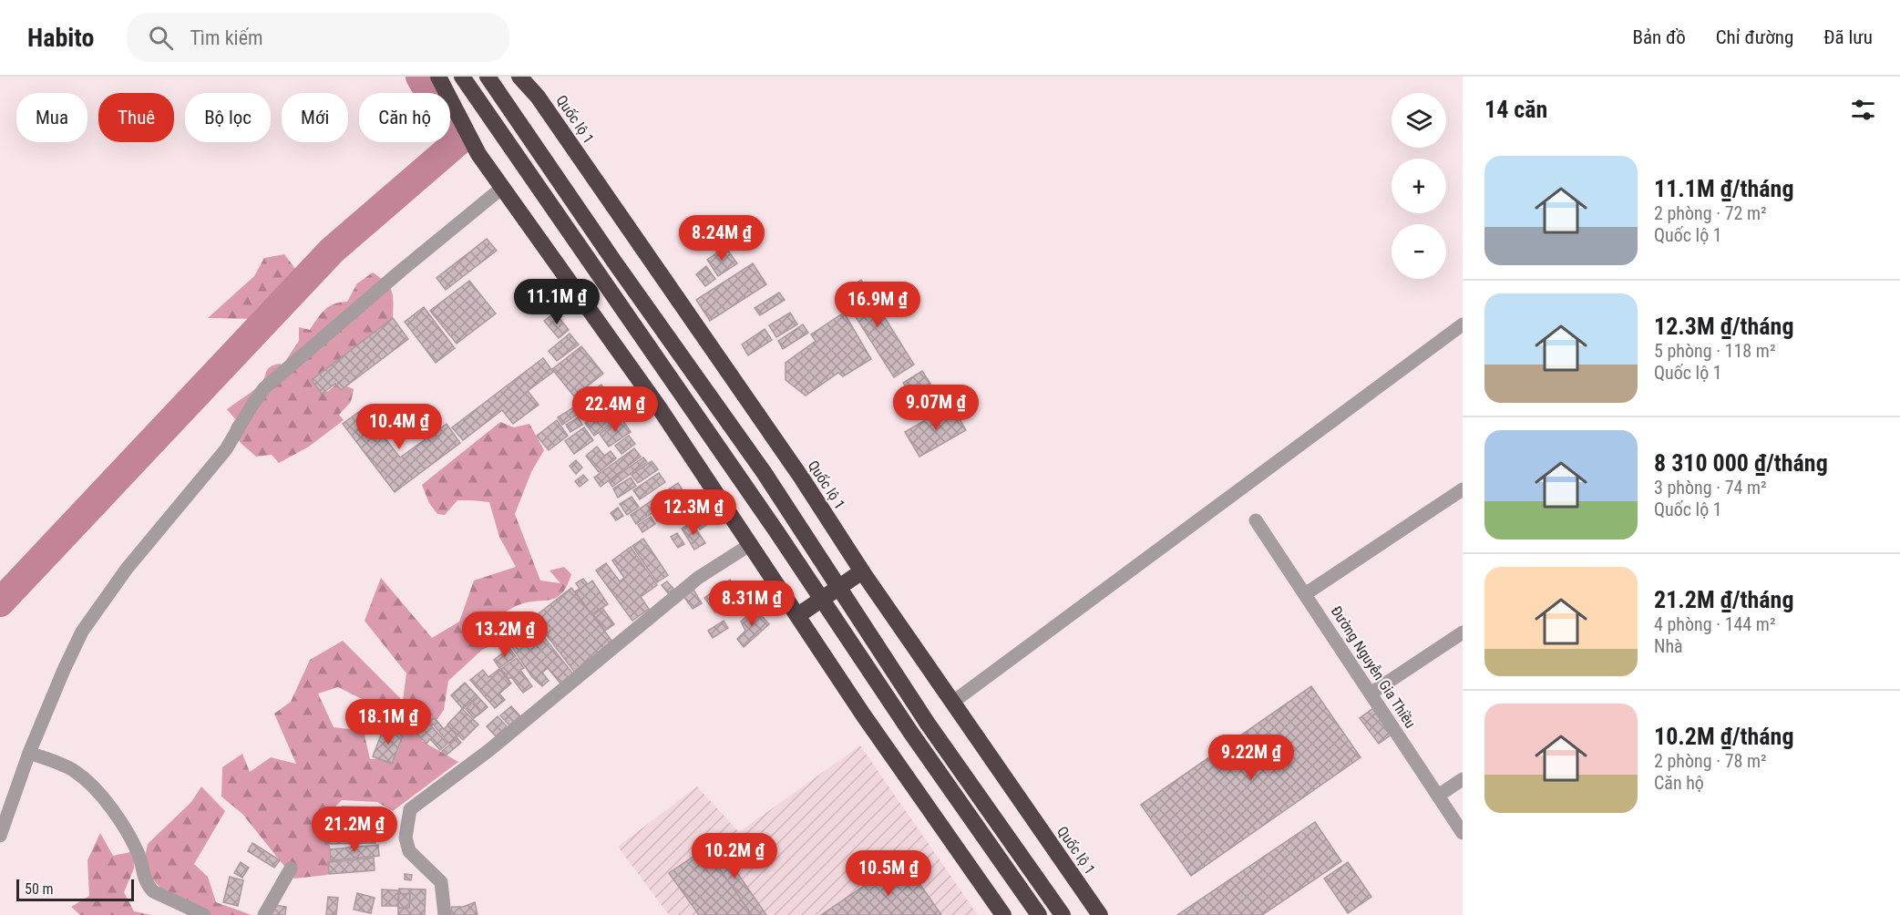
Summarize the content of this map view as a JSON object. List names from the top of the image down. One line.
{"streets":{"highway":["Quốc lộ 1"],"street":["Đường Nguyễn Gia Thiều"]},"scale_bar":"50 m","page":{"header":"Habito","search":"Tìm kiếm","nav":["Bản đồ","Chỉ đường","Đã lưu"],"heading":"14 căn","map_buttons":["+","−"],"chip":["Mua","Thuê","Bộ lọc","Mới","Căn hộ"],"list":[{"name":"11.1M ₫/tháng","note":"2 phòng · 72 m² · Quốc lộ 1"},{"name":"12.3M ₫/tháng","note":"5 phòng · 118 m² · Quốc lộ 1"},{"name":"8 310 000 ₫/tháng","note":"3 phòng · 74 m² · Quốc lộ 1"},{"name":"21.2M ₫/tháng","note":"4 phòng · 144 m² · Nhà"},{"name":"10.2M ₫/tháng","note":"2 phòng · 78 m² · Căn hộ"}],"price":["8.24M ₫","11.1M ₫","16.9M ₫","9.07M ₫","22.4M ₫","10.4M ₫","12.3M ₫","8.31M ₫","13.2M ₫","18.1M ₫","9.22M ₫","21.2M ₫","10.2M ₫","10.5M ₫"],"scale":"50 m"}}
